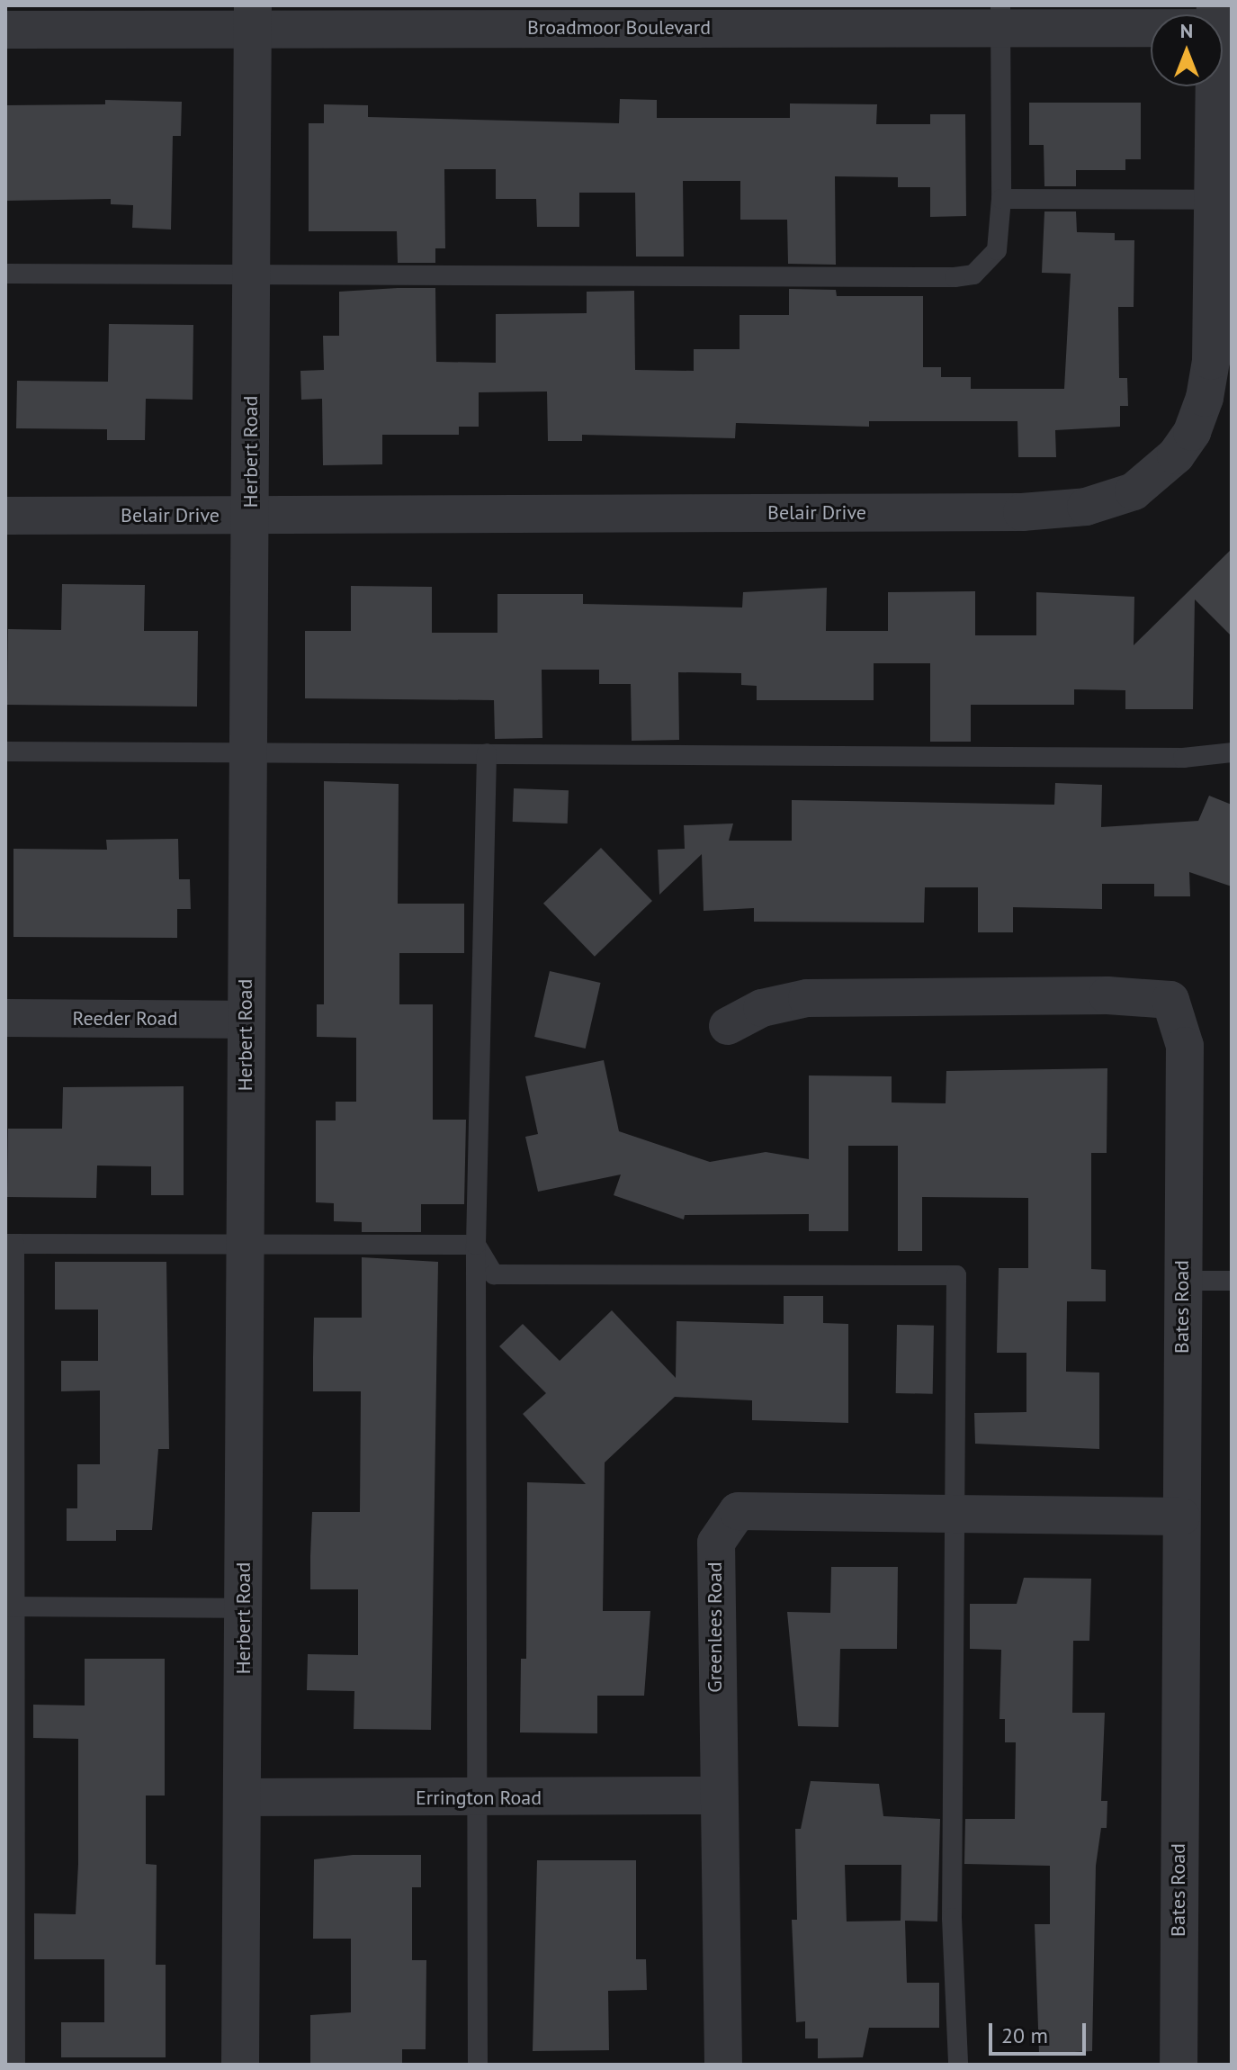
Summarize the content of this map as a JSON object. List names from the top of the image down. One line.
{"streets":{"street":["Broadmoor Boulevard","Herbert Road","Belair Drive","Reeder Road","Bates Road","Greenlees Road","Errington Road"]},"crossings":[["Broadmoor Boulevard","Herbert Road"],["Herbert Road","Belair Drive"],["Herbert Road","Reeder Road"],["Herbert Road","Errington Road"],["Bates Road","Greenlees Road"],["Greenlees Road","Errington Road"]],"scale_bar":"20 m","north":"top"}
